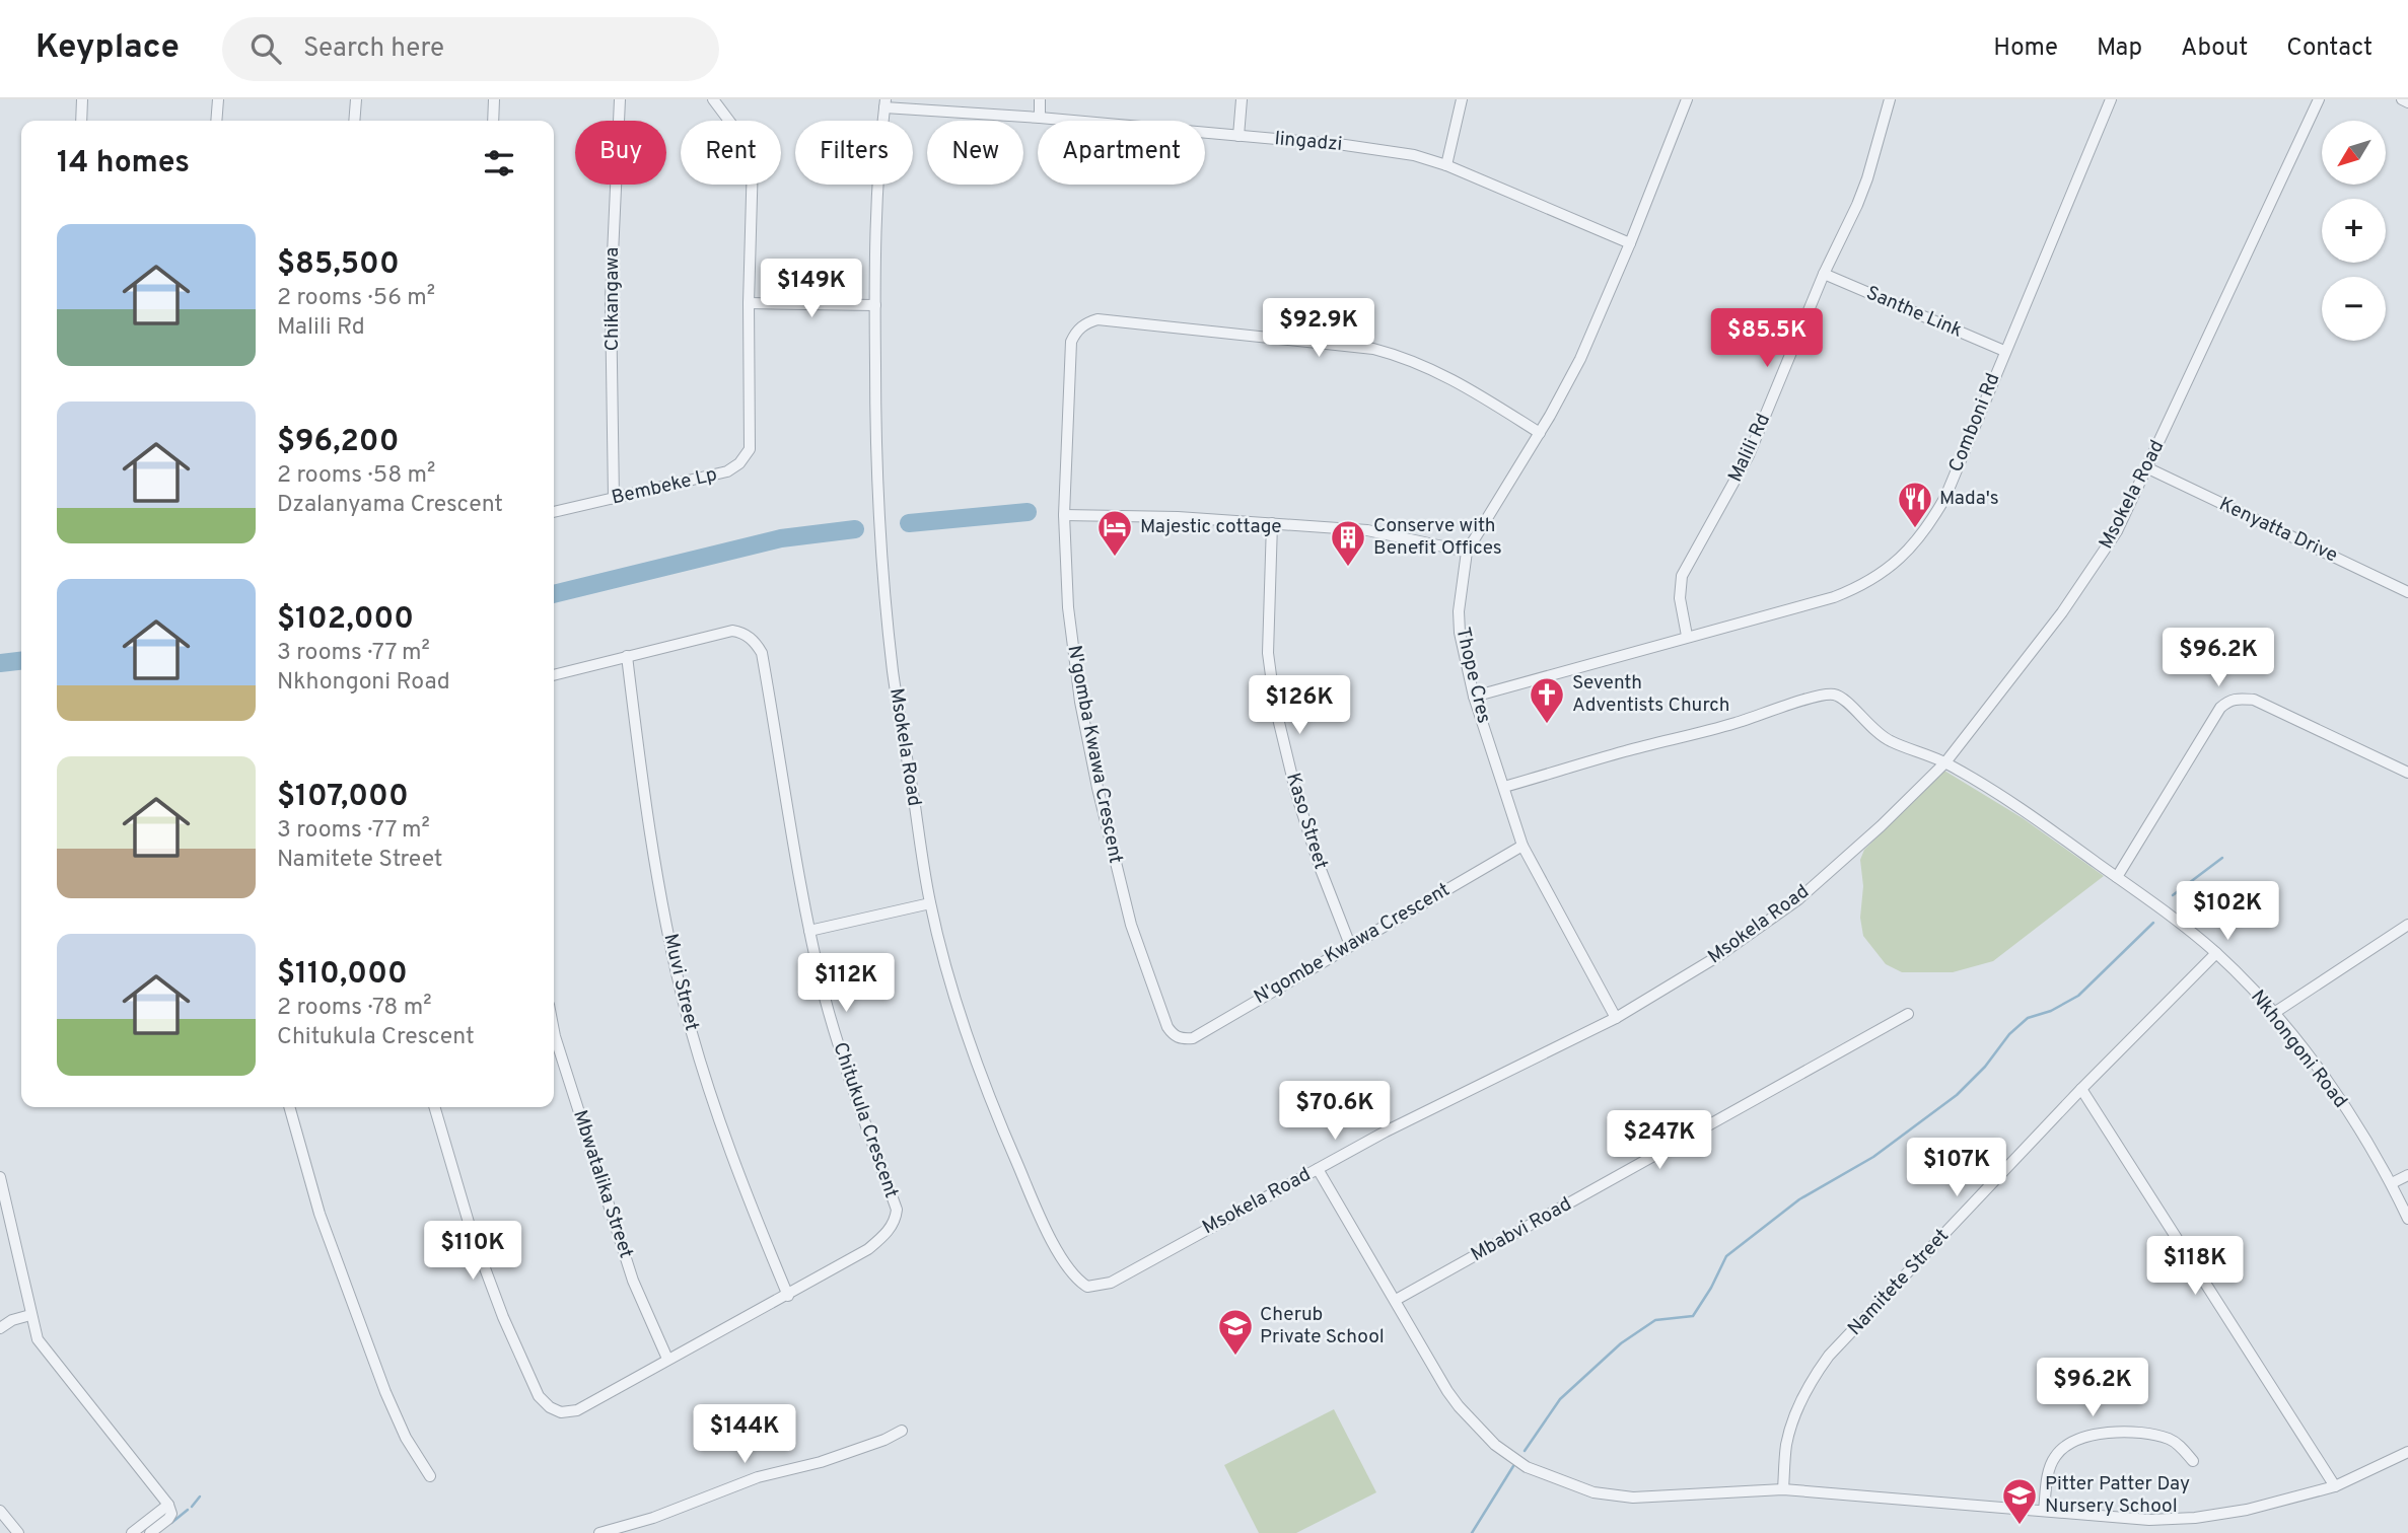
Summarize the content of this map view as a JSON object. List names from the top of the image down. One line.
{"streets":{"street":["lingadzi","Chikangawa","Santhe Link","Comboni Rd","Malili Rd","Bembeke Lp","Msokela Road","Kenyatta Drive","Thope Cres","N'gomba Kwawa Crescent","Kaso Street","N'gombe Kwawa Crescent","Muvi Street","Nkhongoni Road","Chitukula Crescent","Mbwatalika Street","Mbabvi Road","Namitete Street"]},"crossings":[["lingadzi","Msokela Road"],["lingadzi","Thope Cres"],["Chikangawa","Bembeke Lp"],["Santhe Link","Comboni Rd"],["Santhe Link","Malili Rd"],["Comboni Rd","Malili Rd"],["Comboni Rd","Thope Cres"],["Msokela Road","Kenyatta Drive"],["Msokela Road","Thope Cres"],["Msokela Road","Nkhongoni Road"],["Thope Cres","N'gomba Kwawa Crescent"],["Thope Cres","N'gombe Kwawa Crescent"],["Thope Cres","Nkhongoni Road"],["N'gomba Kwawa Crescent","N'gombe Kwawa Crescent"],["Kaso Street","N'gombe Kwawa Crescent"],["Muvi Street","Chitukula Crescent"],["Nkhongoni Road","Namitete Street"],["Chitukula Crescent","Mbwatalika Street"]],"places":{"restaurant":["Mada's"],"hotel":["Majestic cottage"],"building":["Conserve with Benefit Offices"],"church":["Seventh Adventists Church"],"school or university":["Cherub Private School","Pitter Patter Day Nursery School"]},"north":"bottom left","page":{"header":"Keyplace","search":"Search here","nav":["Home","Map","About","Contact"],"map_buttons":["+","−"],"chip":["Buy","Rent","Filters","New","Apartment"],"heading":"14 homes","list":[{"name":"$85,500","note":"2 rooms · 56 m² · Malili Rd"},{"name":"$96,200","note":"2 rooms · 58 m² · Dzalanyama Crescent"},{"name":"$102,000","note":"3 rooms · 77 m² · Nkhongoni Road"},{"name":"$107,000","note":"3 rooms · 77 m² · Namitete Street"},{"name":"$110,000","note":"2 rooms · 78 m² · Chitukula Crescent"}],"price":["$149K","$92.9K","$85.5K","$96.2K","$126K","$102K","$112K","$70.6K","$247K","$107K","$110K","$118K","$96.2K","$144K"]}}
